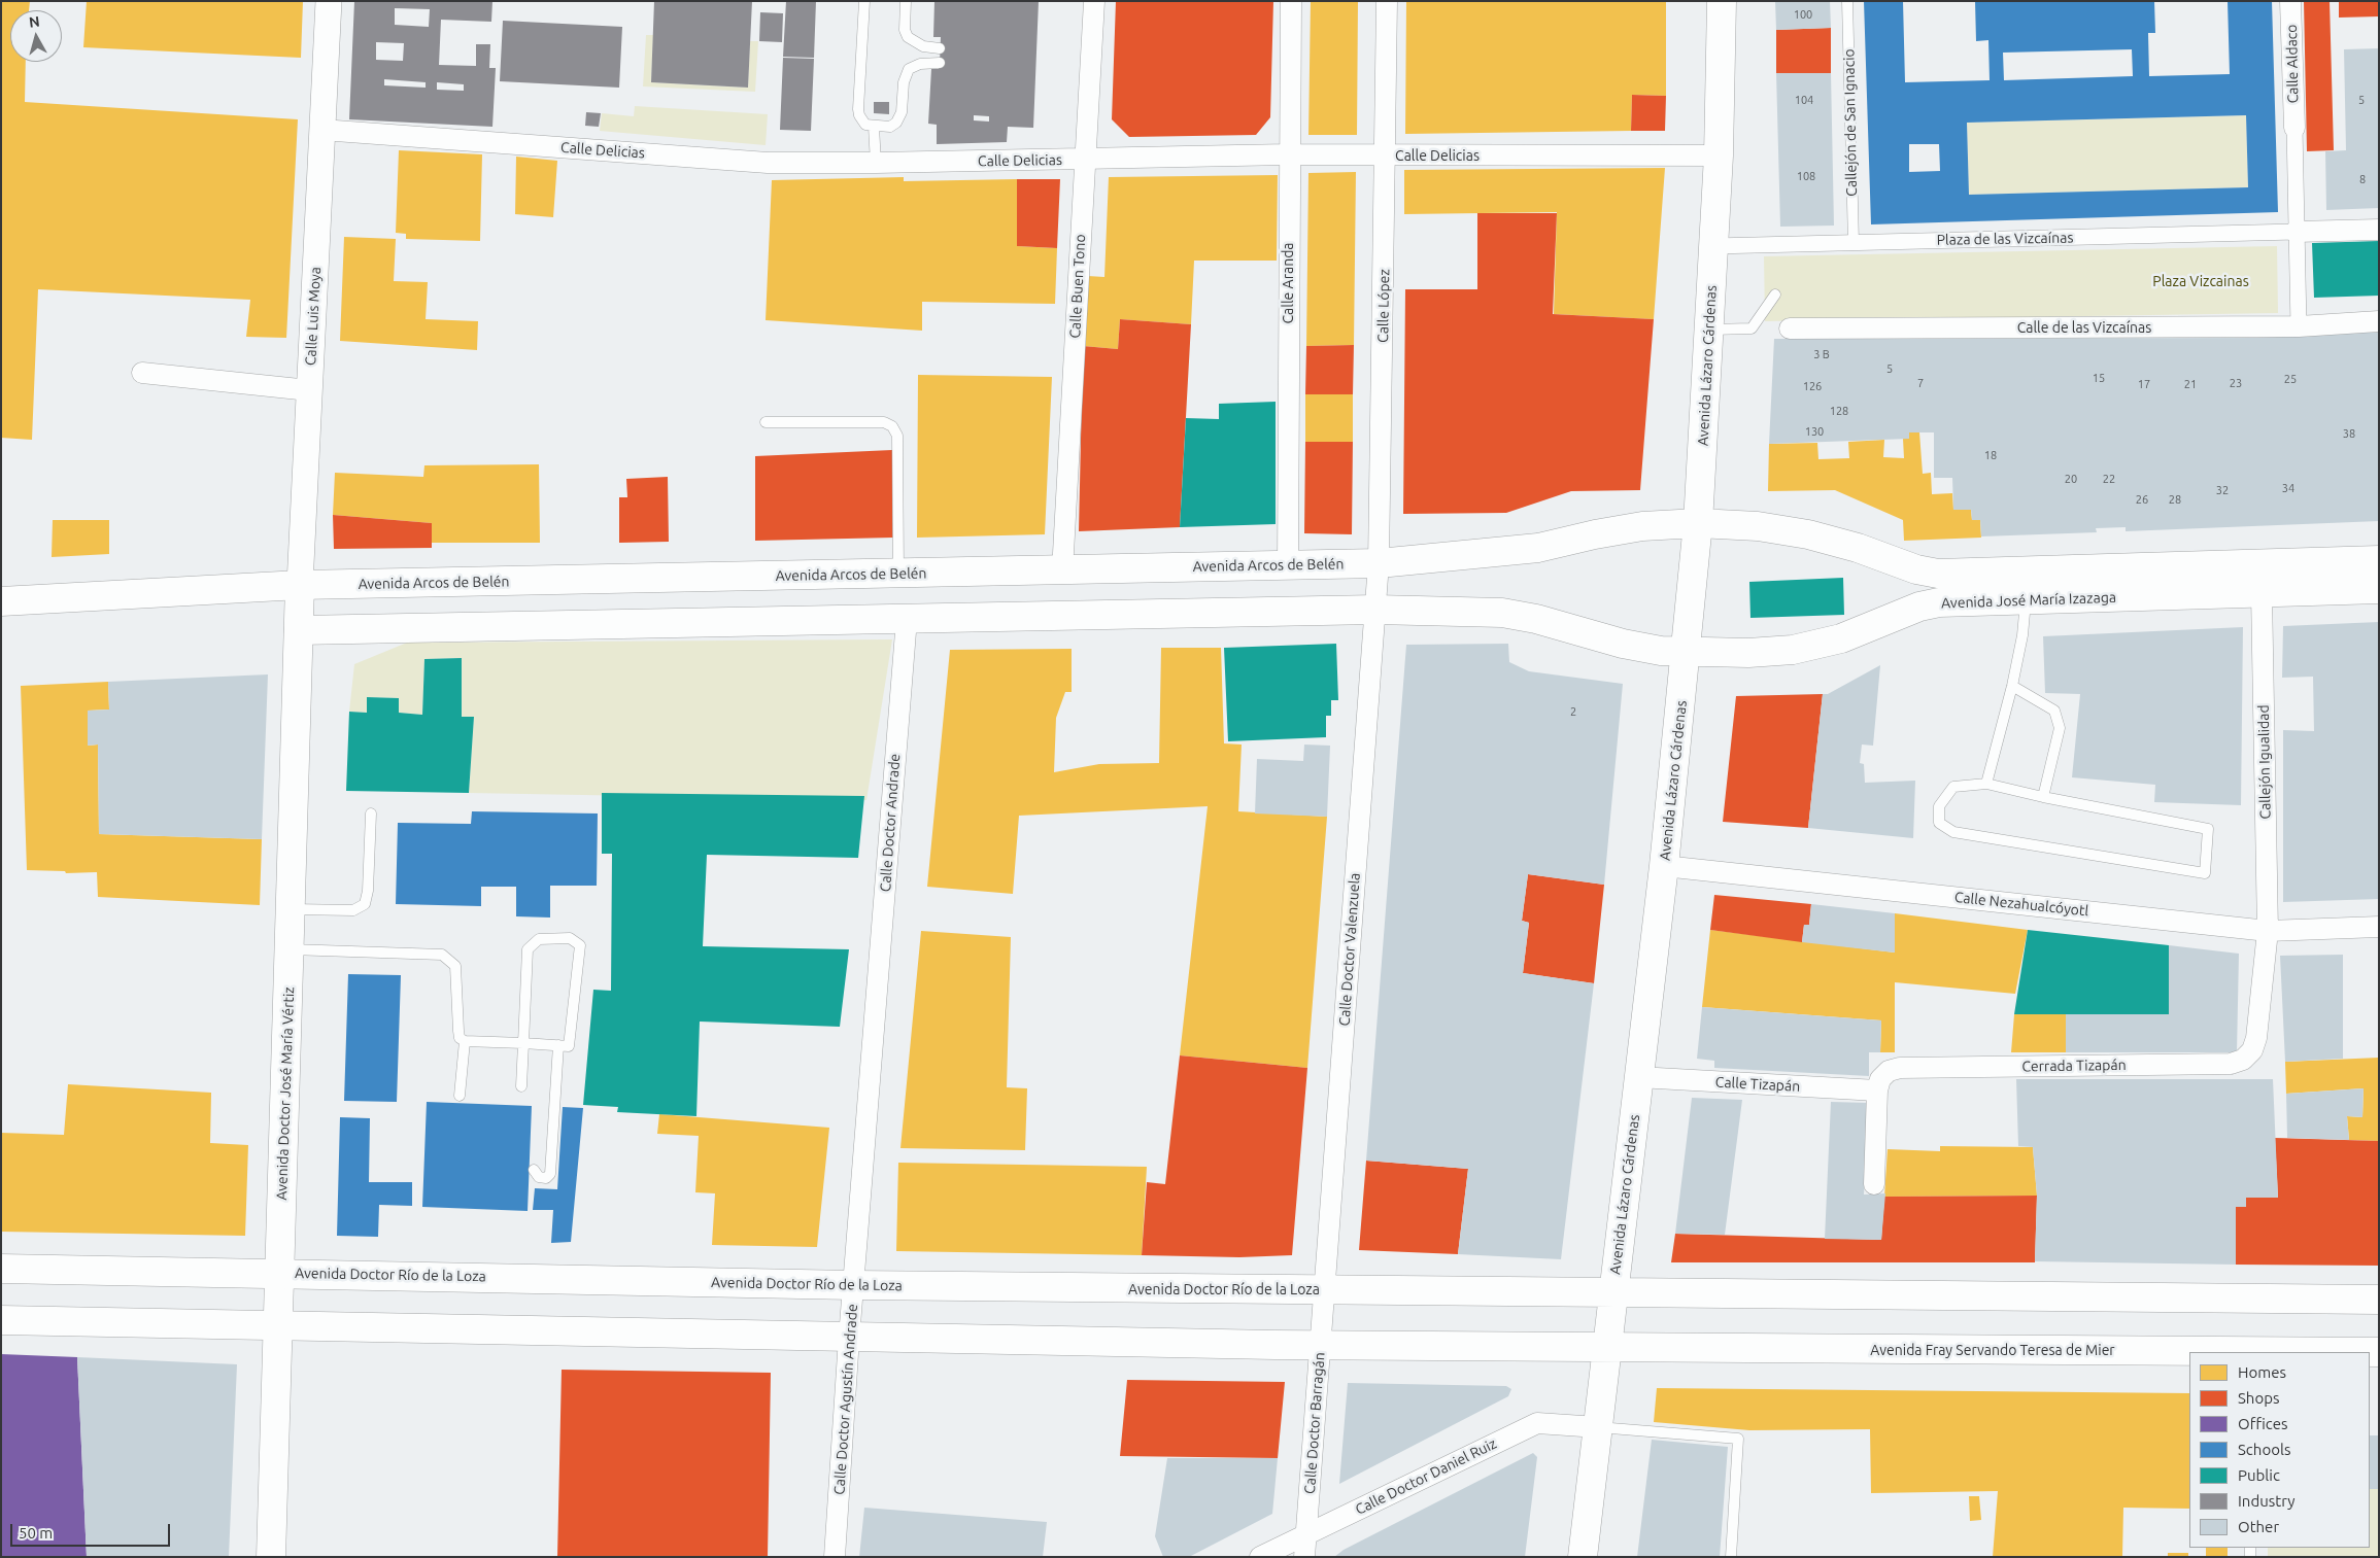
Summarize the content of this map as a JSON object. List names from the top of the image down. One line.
{"streets":{"main road":["Calle Luis Moya","Avenida Lázaro Cárdenas","Avenida Arcos de Belén","Avenida José María Izazaga","Avenida Doctor José María Vértiz","Avenida Doctor Río de la Loza","Avenida Fray Servando Teresa de Mier"],"street":["Calle Aldaco","Calle Delicias","Plaza de las Vizcaínas","Calle Aranda","Calle Buen Tono","Calle López","Calle de las Vizcaínas","Callejón Igualidad","Calle Doctor Andrade","Calle Nezahualcóyotl","Calle Doctor Valenzuela","Cerrada Tizapán","Calle Tizapán","Calle Doctor Agustín Andrade","Calle Doctor Barragán","Calle Doctor Daniel Ruiz"],"lane":["Callejón de San Ignacio"]},"crossings":[["Callejón de San Ignacio","Plaza de las Vizcaínas"],["Calle Delicias","Calle Aranda"],["Calle Delicias","Calle Buen Tono"],["Calle Delicias","Calle López"],["Calle Delicias","Calle Luis Moya"],["Calle Delicias","Avenida Lázaro Cárdenas"],["Plaza de las Vizcaínas","Avenida Lázaro Cárdenas"],["Calle Aranda","Avenida Arcos de Belén"],["Calle Buen Tono","Avenida Arcos de Belén"],["Calle López","Avenida Arcos de Belén"],["Calle López","Calle Doctor Valenzuela"],["Calle Luis Moya","Avenida Arcos de Belén"],["Calle Luis Moya","Avenida Doctor José María Vértiz"],["Avenida Lázaro Cárdenas","Avenida Arcos de Belén"],["Avenida Lázaro Cárdenas","Avenida José María Izazaga"],["Avenida Lázaro Cárdenas","Calle Nezahualcóyotl"],["Avenida Lázaro Cárdenas","Calle Tizapán"],["Avenida Lázaro Cárdenas","Avenida Doctor Río de la Loza"],["Avenida Lázaro Cárdenas","Avenida Fray Servando Teresa de Mier"],["Avenida Lázaro Cárdenas","Calle Doctor Daniel Ruiz"],["Avenida Arcos de Belén","Avenida José María Izazaga"],["Avenida José María Izazaga","Callejón Igualidad"],["Callejón Igualidad","Calle Nezahualcóyotl"],["Callejón Igualidad","Cerrada Tizapán"],["Calle Doctor Andrade","Calle Doctor Agustín Andrade"],["Calle Nezahualcóyotl","Cerrada Tizapán"],["Calle Doctor Valenzuela","Avenida Doctor Río de la Loza"],["Calle Doctor Valenzuela","Calle Doctor Barragán"],["Cerrada Tizapán","Calle Tizapán"],["Avenida Doctor José María Vértiz","Avenida Doctor Río de la Loza"],["Avenida Doctor Río de la Loza","Calle Doctor Agustín Andrade"],["Avenida Doctor Río de la Loza","Calle Doctor Barragán"],["Calle Doctor Barragán","Calle Doctor Daniel Ruiz"]],"parks":["Plaza Vizcainas"],"house_numbers":["100","104","5","108","8","3 B","5","15","25","7","23","17","21","126","128","130","38","18","20","22","34","32","26","28","2"],"legend":["Homes","Shops","Offices","Schools","Public","Industry","Other"],"scale_bar":"50 m","north":"top"}
